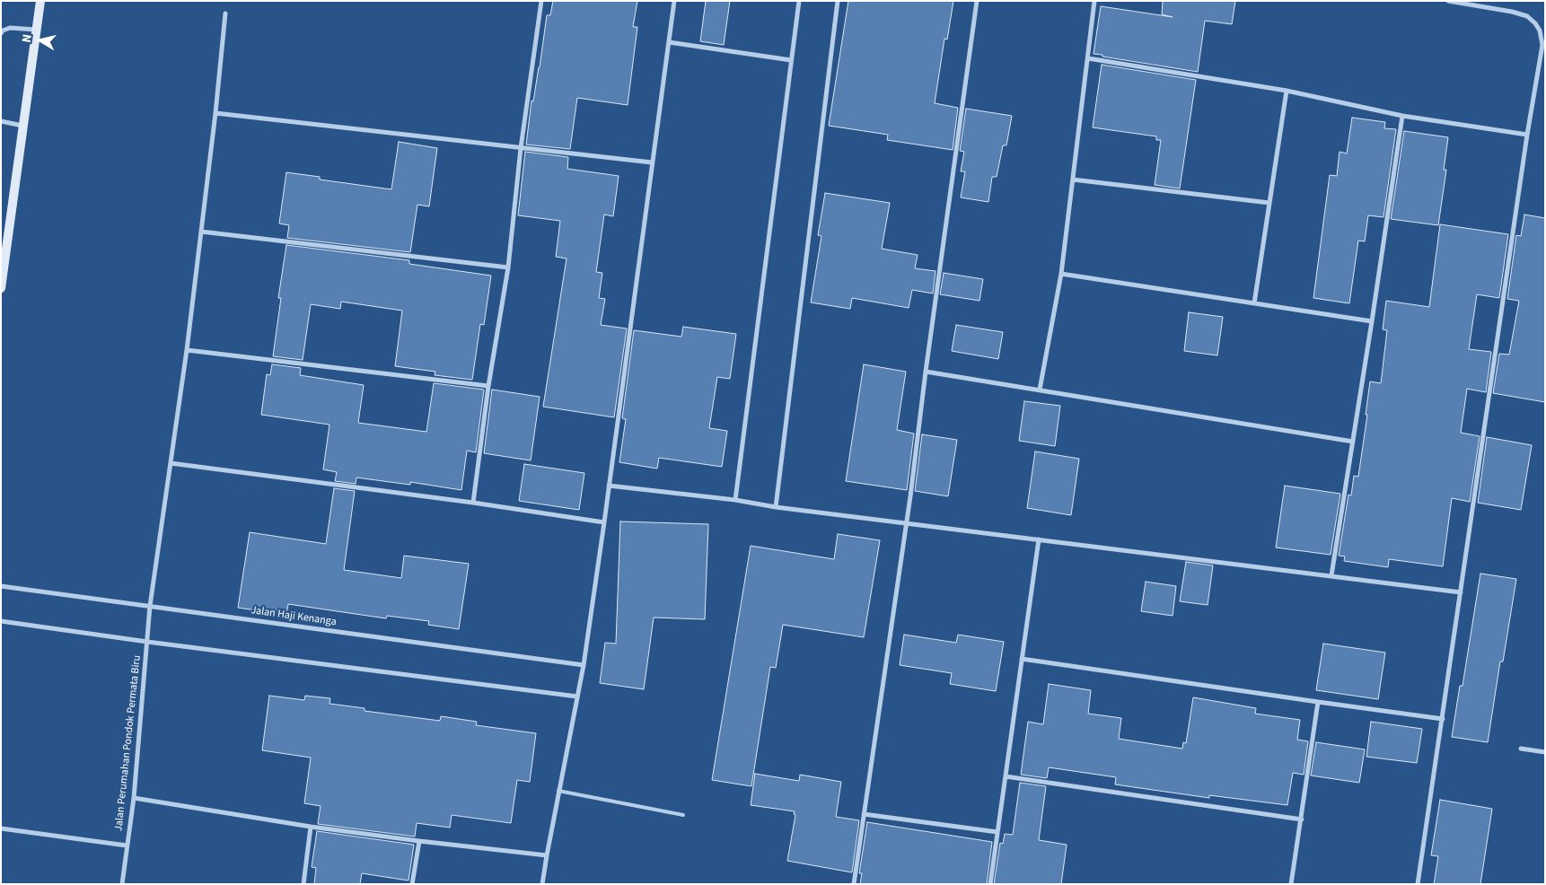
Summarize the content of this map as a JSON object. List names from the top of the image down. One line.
{"streets":{"street":["Jalan Haji Kenanga","Jalan Perumahan Pondok Permata Biru"]},"crossings":[["Jalan Haji Kenanga","Jalan Perumahan Pondok Permata Biru"]],"north":"left"}
